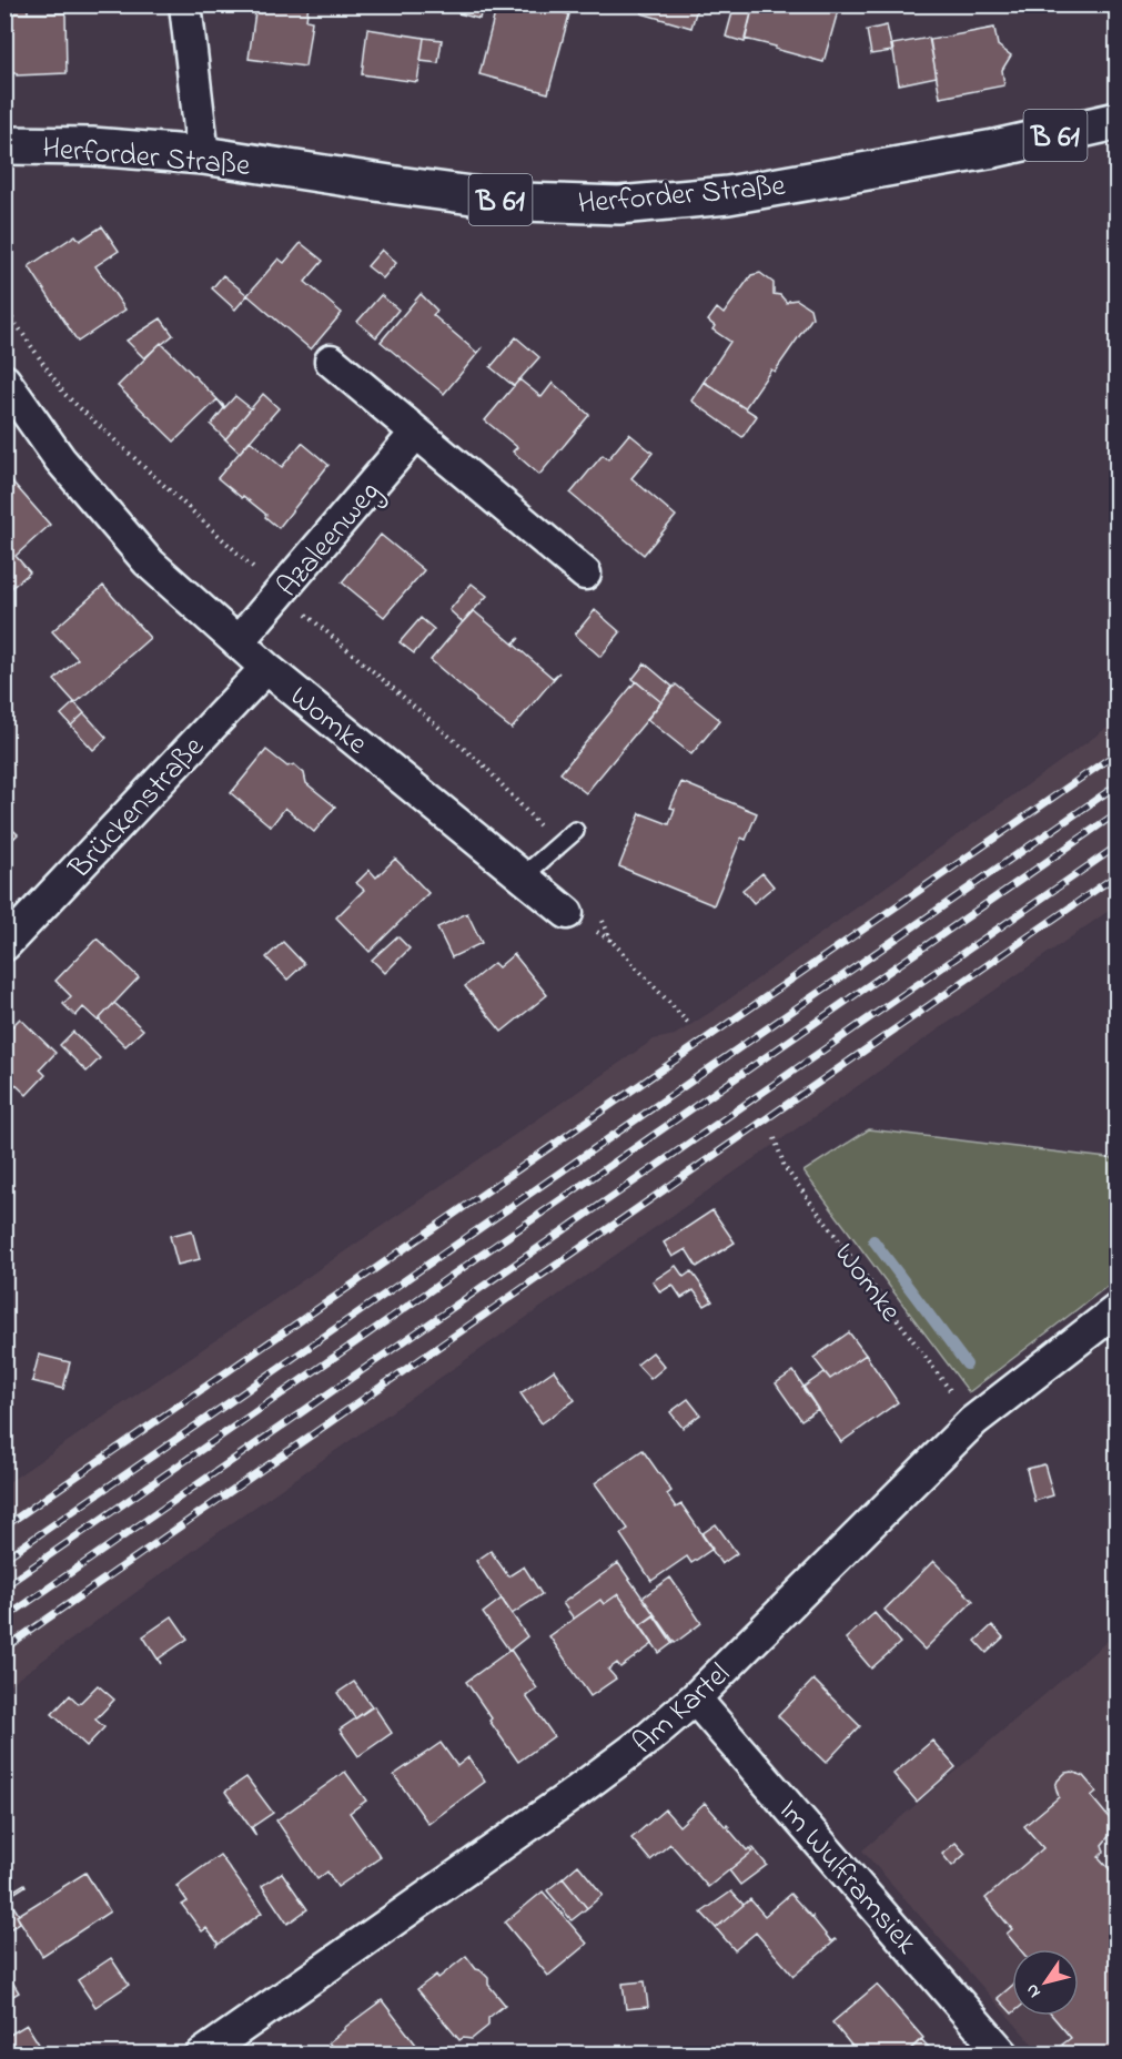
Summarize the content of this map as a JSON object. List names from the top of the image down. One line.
{"streets":{"main road":["B 61","Herforder Straße"],"street":["Azaleenweg","Womke","Brückenstraße","Am Kartel","Im Wulframsiek"]},"crossings":[["Azaleenweg","Womke"],["Womke","Brückenstraße"],["Womke","Am Kartel"],["Am Kartel","Im Wulframsiek"]],"north":"bottom left"}
